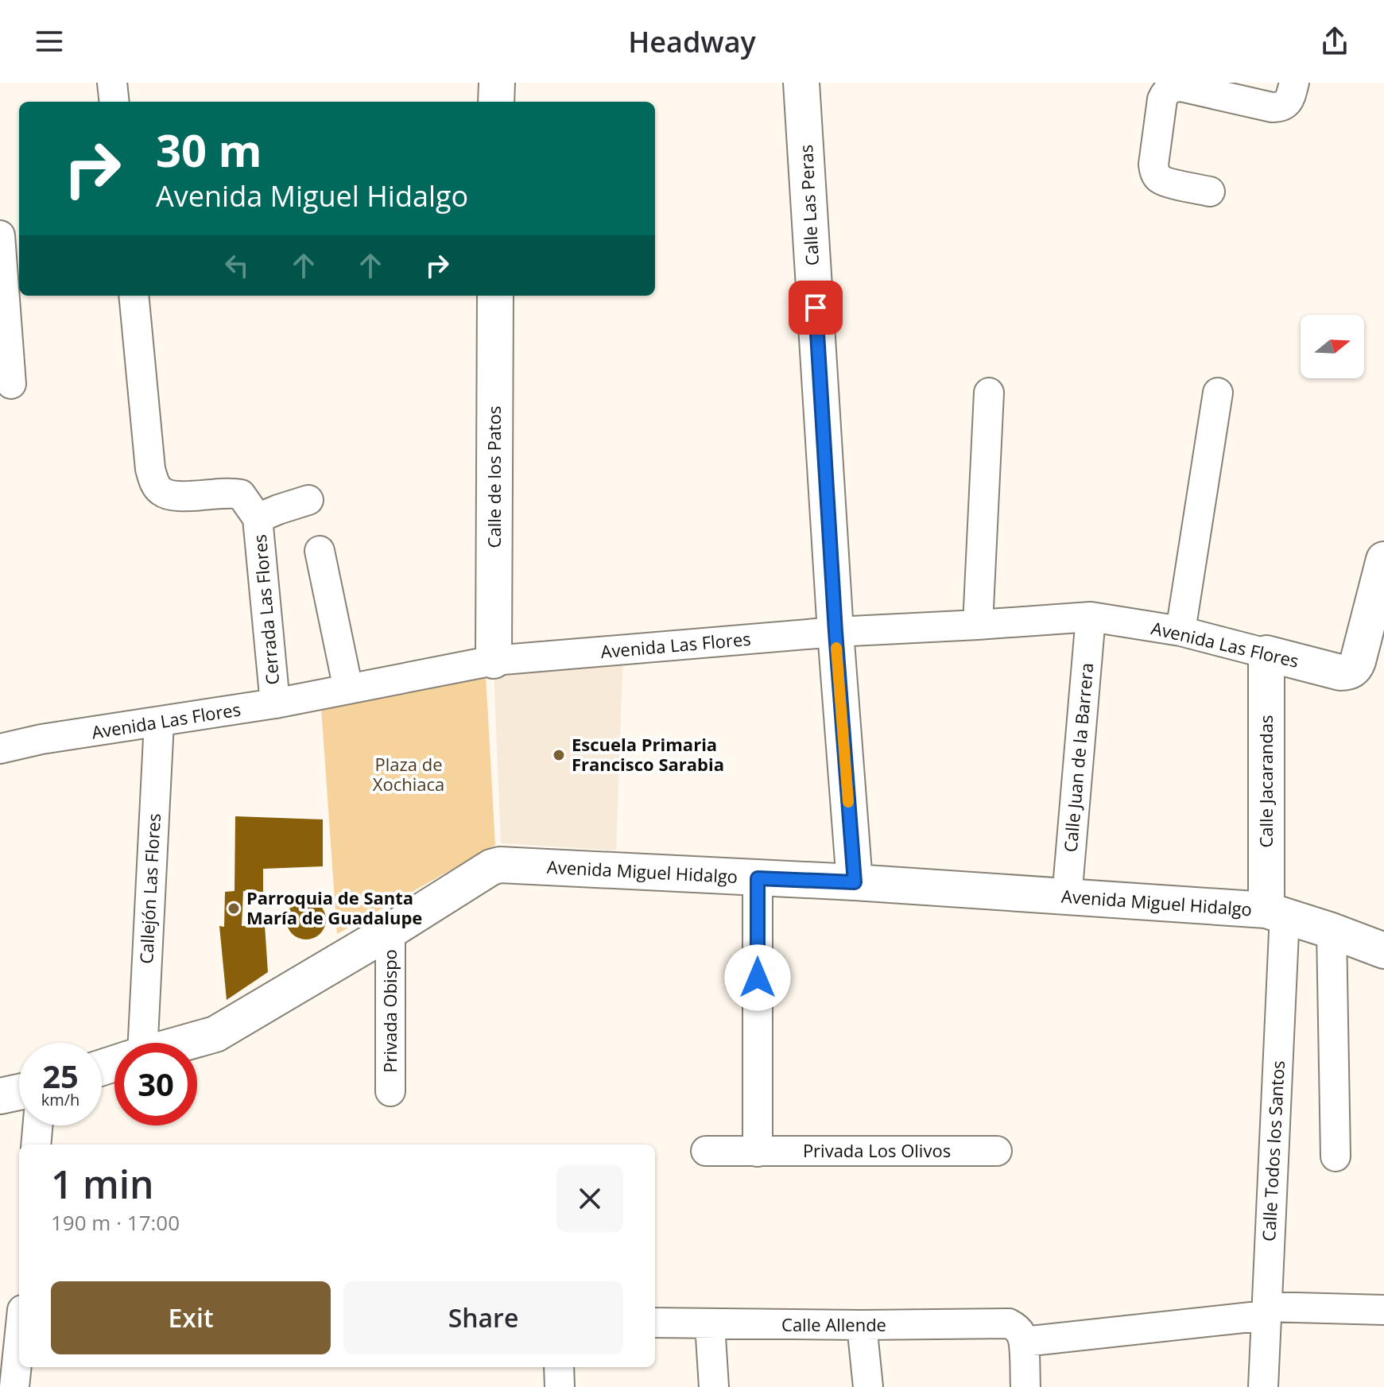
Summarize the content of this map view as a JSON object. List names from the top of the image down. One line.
{"streets":{"street":["Calle Las Peras","Calle de los Patos","Cerrada Las Flores","Avenida Las Flores","Calle Juan de la Barrera","Calle Jacarandas","Avenida Miguel Hidalgo","Callejón Las Flores","Privada Obispo","Privada Los Olivos","Calle Todos los Santos","Calle Allende"]},"crossings":[["Calle Las Peras","Avenida Las Flores"],["Calle Las Peras","Avenida Miguel Hidalgo"],["Calle de los Patos","Avenida Las Flores"],["Cerrada Las Flores","Avenida Las Flores"],["Avenida Las Flores","Calle Juan de la Barrera"],["Avenida Las Flores","Calle Jacarandas"],["Avenida Las Flores","Callejón Las Flores"],["Calle Juan de la Barrera","Avenida Miguel Hidalgo"],["Calle Jacarandas","Avenida Miguel Hidalgo"],["Calle Jacarandas","Calle Todos los Santos"],["Avenida Miguel Hidalgo","Privada Obispo"],["Avenida Miguel Hidalgo","Calle Todos los Santos"],["Calle Todos los Santos","Calle Allende"]],"parks":["Plaza de Xochiaca"],"places":["Escuela Primaria Francisco Sarabia","Parroquia de Santa María de Guadalupe"],"north":"right","page":{"header":"Headway","turn":["30 m","Avenida Miguel Hidalgo"],"speed":"25 km/h","limit":"30","heading":["1 min","190 m · 17:00"],"buttons":["Exit","Share"]}}
